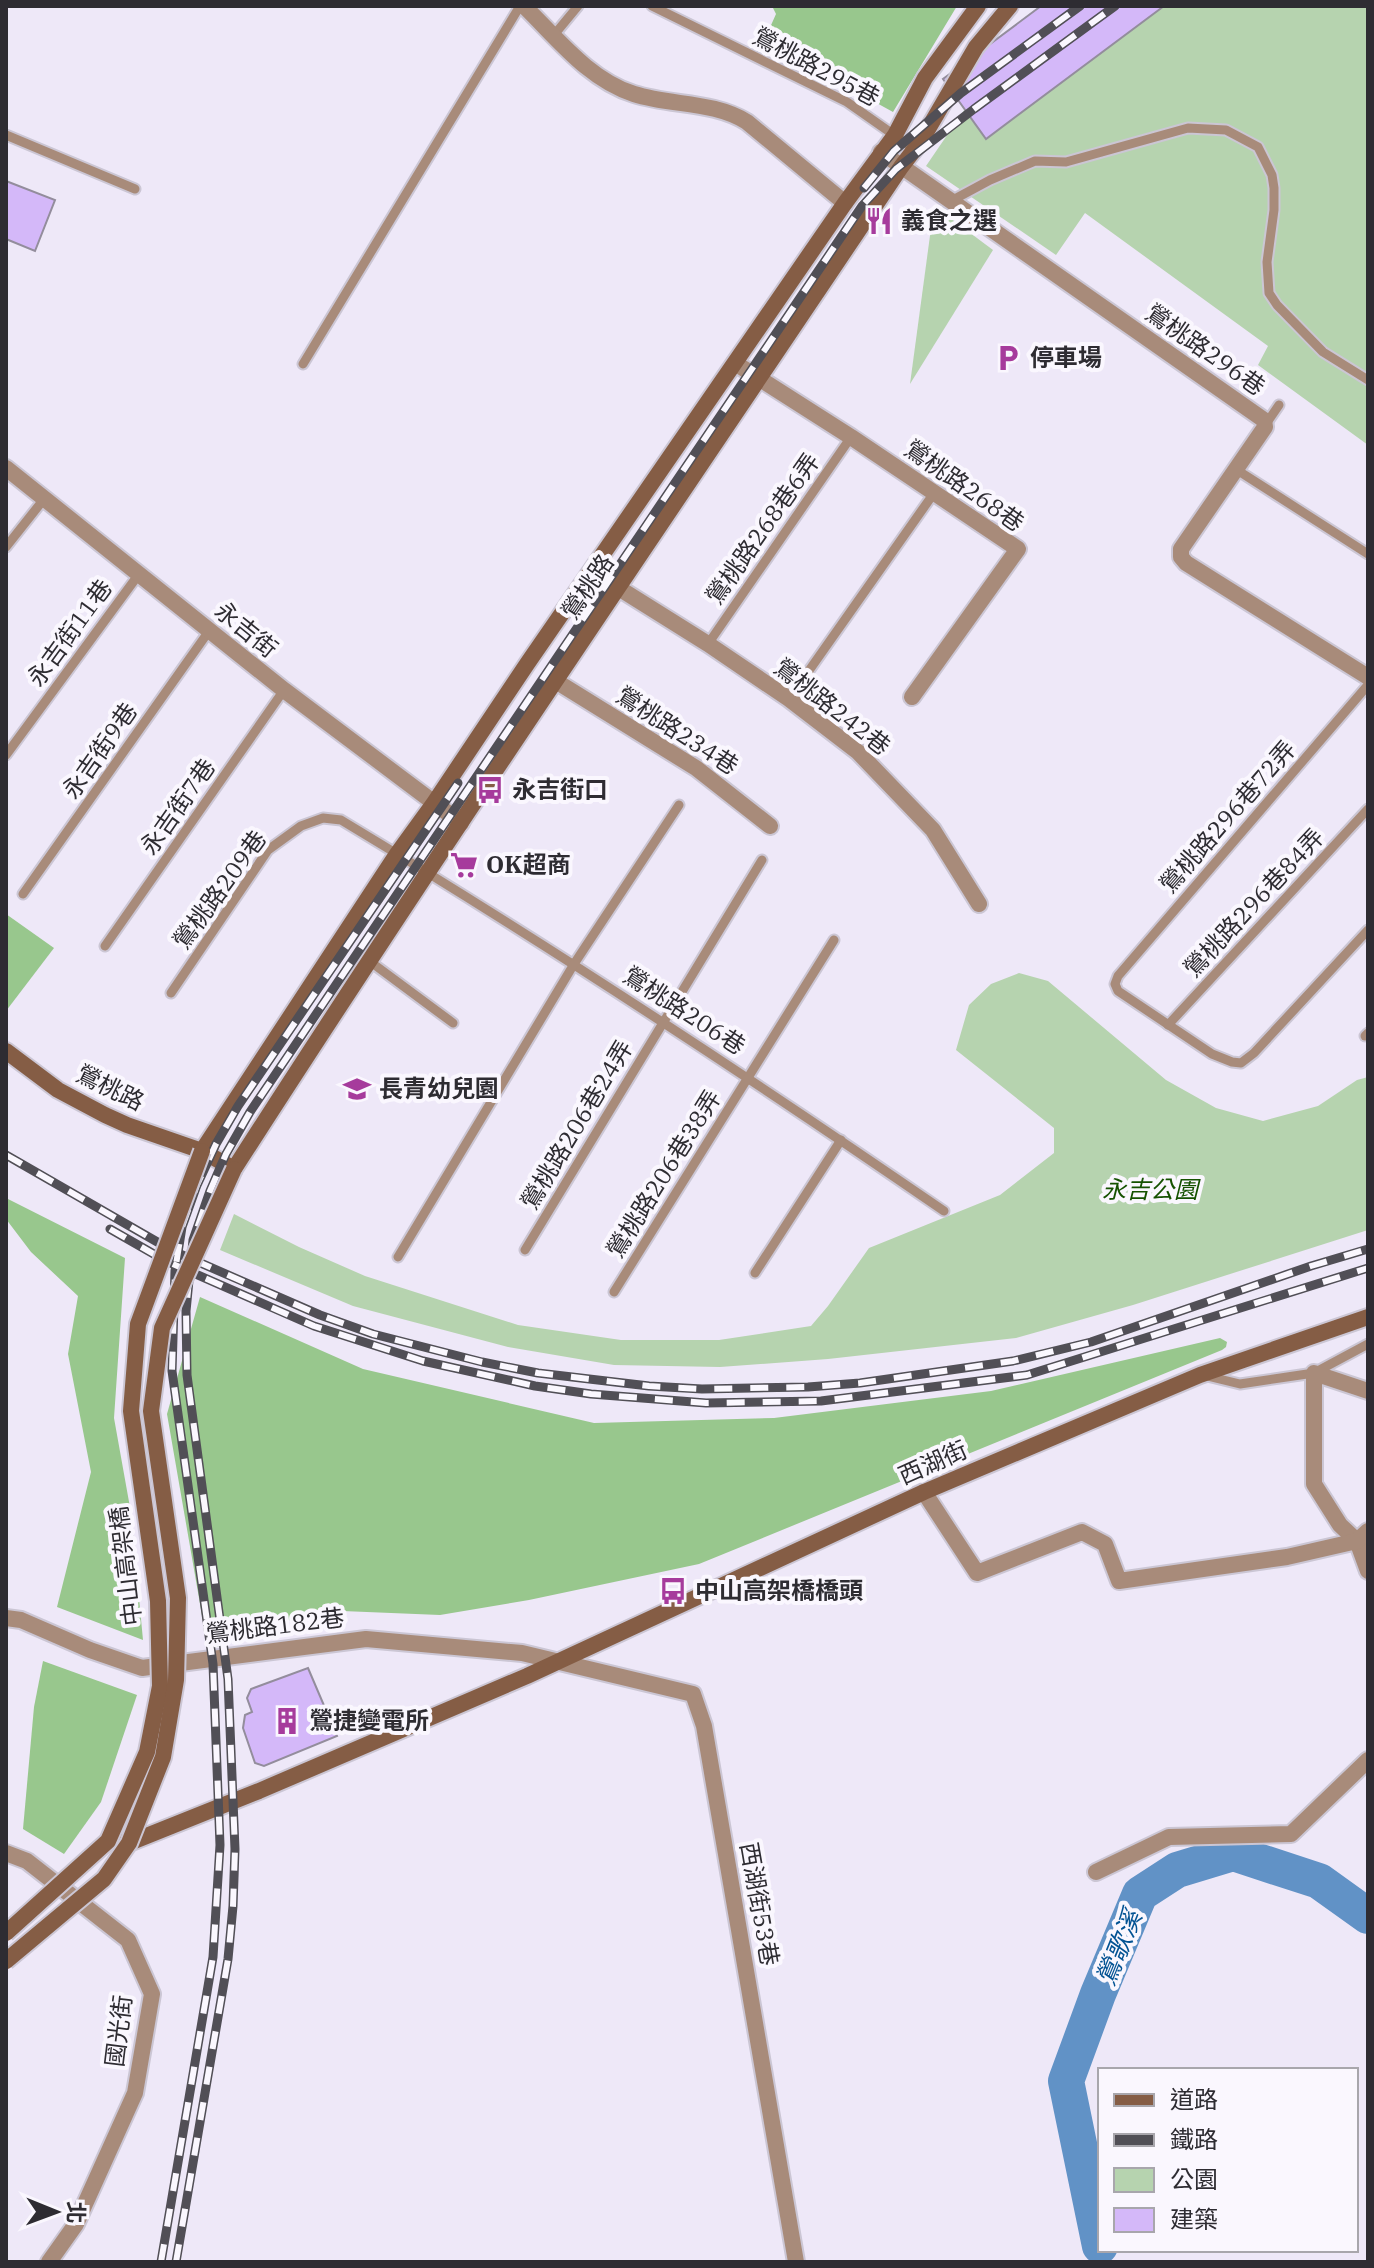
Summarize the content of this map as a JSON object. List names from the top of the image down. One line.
{"streets":{"street":["鶯桃路296巷","鶯桃路268巷","鶯桃路","永吉街","鶯桃路242巷","鶯桃路234巷","西湖街","中山高架橋","鶯桃路182巷","西湖街53巷","國光街"],"lane":["鶯桃路295巷","鶯桃路268巷6弄","永吉街11巷","永吉街9巷","永吉街7巷","鶯桃路296巷72弄","鶯桃路209巷","鶯桃路296巷84弄","鶯桃路206巷","鶯桃路206巷24弄","鶯桃路206巷38弄"]},"crossings":[["鶯桃路295巷","鶯桃路"],["鶯桃路296巷","鶯桃路"],["鶯桃路268巷","鶯桃路268巷6弄"],["鶯桃路268巷","鶯桃路"],["鶯桃路268巷6弄","鶯桃路242巷"],["鶯桃路","永吉街"],["鶯桃路","鶯桃路242巷"],["鶯桃路","鶯桃路234巷"],["鶯桃路","鶯桃路209巷"],["鶯桃路","鶯桃路206巷"],["鶯桃路","中山高架橋"],["永吉街","永吉街11巷"],["永吉街","永吉街9巷"],["永吉街","永吉街7巷"],["鶯桃路296巷72弄","鶯桃路296巷84弄"],["鶯桃路209巷","鶯桃路206巷"],["鶯桃路206巷","鶯桃路206巷24弄"],["鶯桃路206巷","鶯桃路206巷38弄"],["西湖街","中山高架橋"],["西湖街","鶯桃路182巷"],["西湖街","西湖街53巷"],["鶯桃路182巷","西湖街53巷"]],"water":["鶯歌溪"],"parks":["永吉公園"],"places":{"restaurant":["義食之選"],"parking":["停車場"],"bus stop":["永吉街口","中山高架橋橋頭"],"supermarket":["OK超商"],"school or university":["長青幼兒園"],"building":["鶯捷變電所"]},"legend":["道路","鐵路","公園","建築"],"north":"right"}
